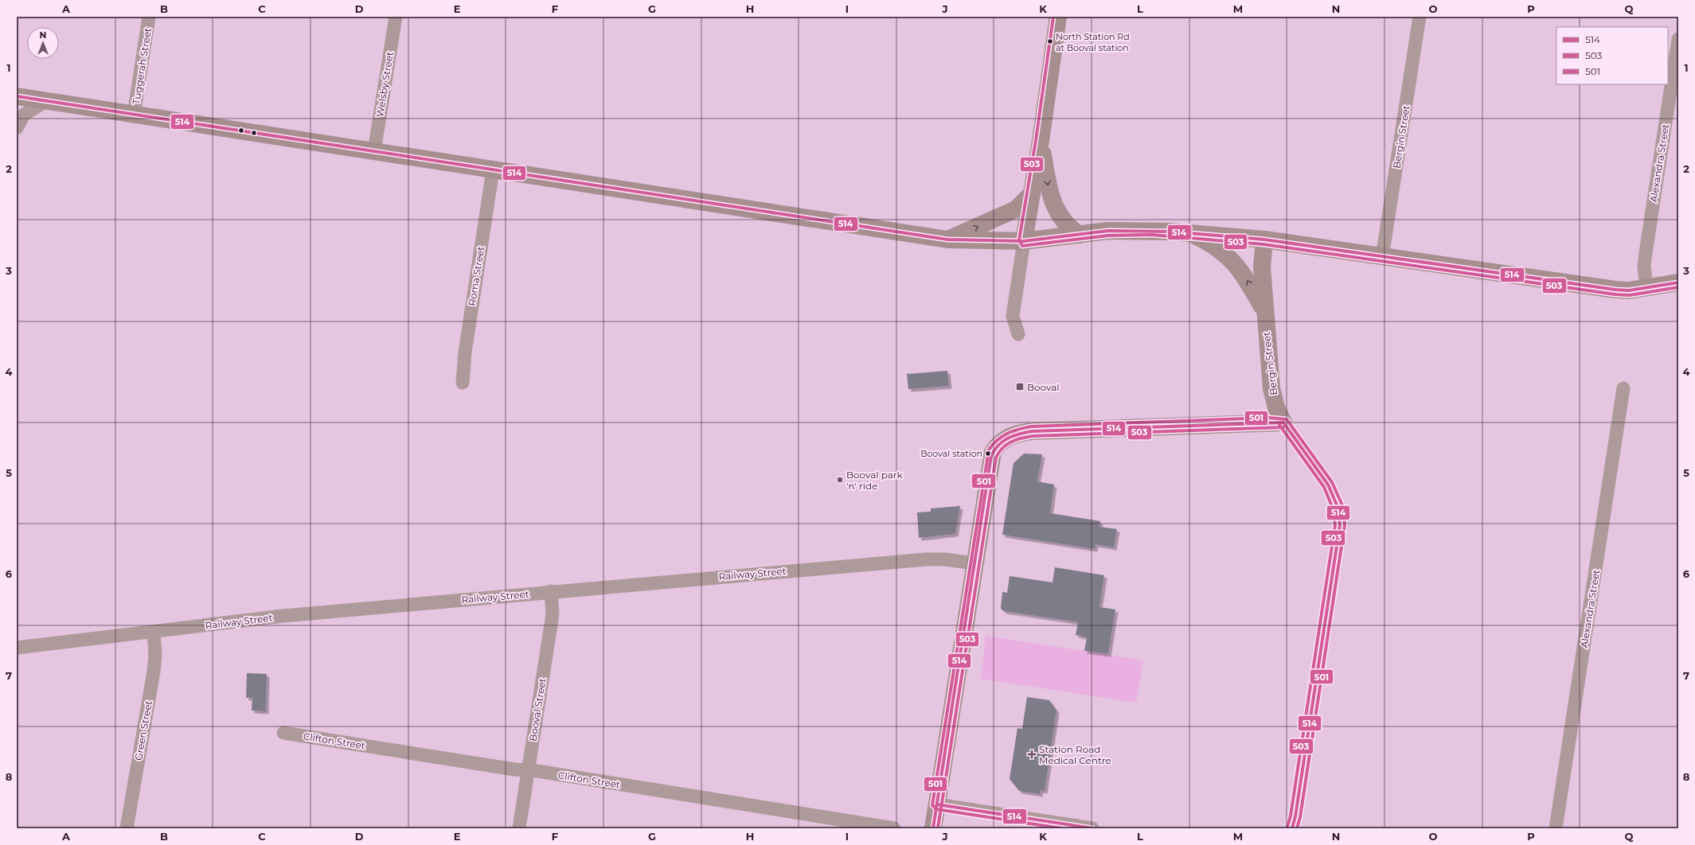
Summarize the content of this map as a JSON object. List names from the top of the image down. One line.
{"streets":{"street":["Tuggerah Street","Welsby Street","Bergin Street","Alexandra Street","Roma Street","Railway Street","Booval Street","Green Street","Clifton Street"]},"crossings":[["Railway Street","Booval Street"],["Railway Street","Green Street"],["Booval Street","Clifton Street"]],"places":{"other":["North Station Rd at Booval station","Booval station","Booval park 'n' ride"],"transit":["Booval"],"health":["Station Road Medical Centre"]},"lines":["transit line 503","transit line 514","transit line 501"],"legend":["514","503","501"],"north":"top","grid":{"columns":["A","B","C","D","E","F","G","H","I","J","K","L","M","N","O","P","Q"],"rows":["1","2","3","4","5","6","7","8"]}}
